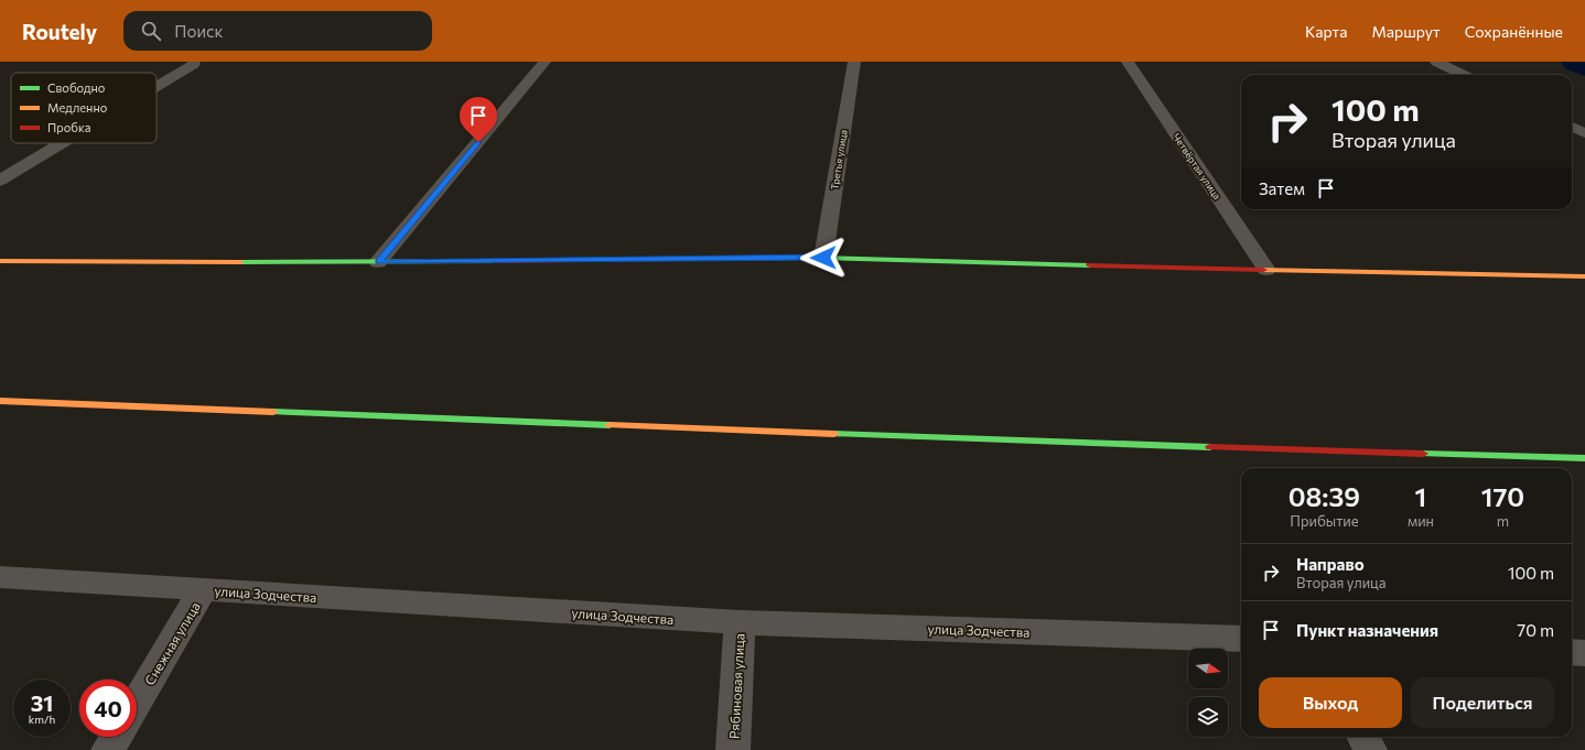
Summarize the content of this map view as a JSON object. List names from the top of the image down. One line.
{"streets":{"street":["Третья улица","Четвёртая улица","улица Зодчества","Снежная улица","Рябиновая улица"]},"crossings":[["улица Зодчества","Снежная улица"],["улица Зодчества","Рябиновая улица"]],"legend":["Свободно","Медленно","Пробка"],"north":"right","page":{"header":"Routely","search":"Поиск","nav":["Карта","Маршрут","Сохранённые"],"turn":["100 m","Вторая улица"],"then":"Затем","eta":["08:39","Прибытие","1","мин","170","m"],"list":[{"name":"Направо","note":"Вторая улица","value":"100 m"},{"name":"Пункт назначения","value":"70 m"}],"buttons":["Выход","Поделиться"],"speed":"31 km/h","limit":"40"}}
